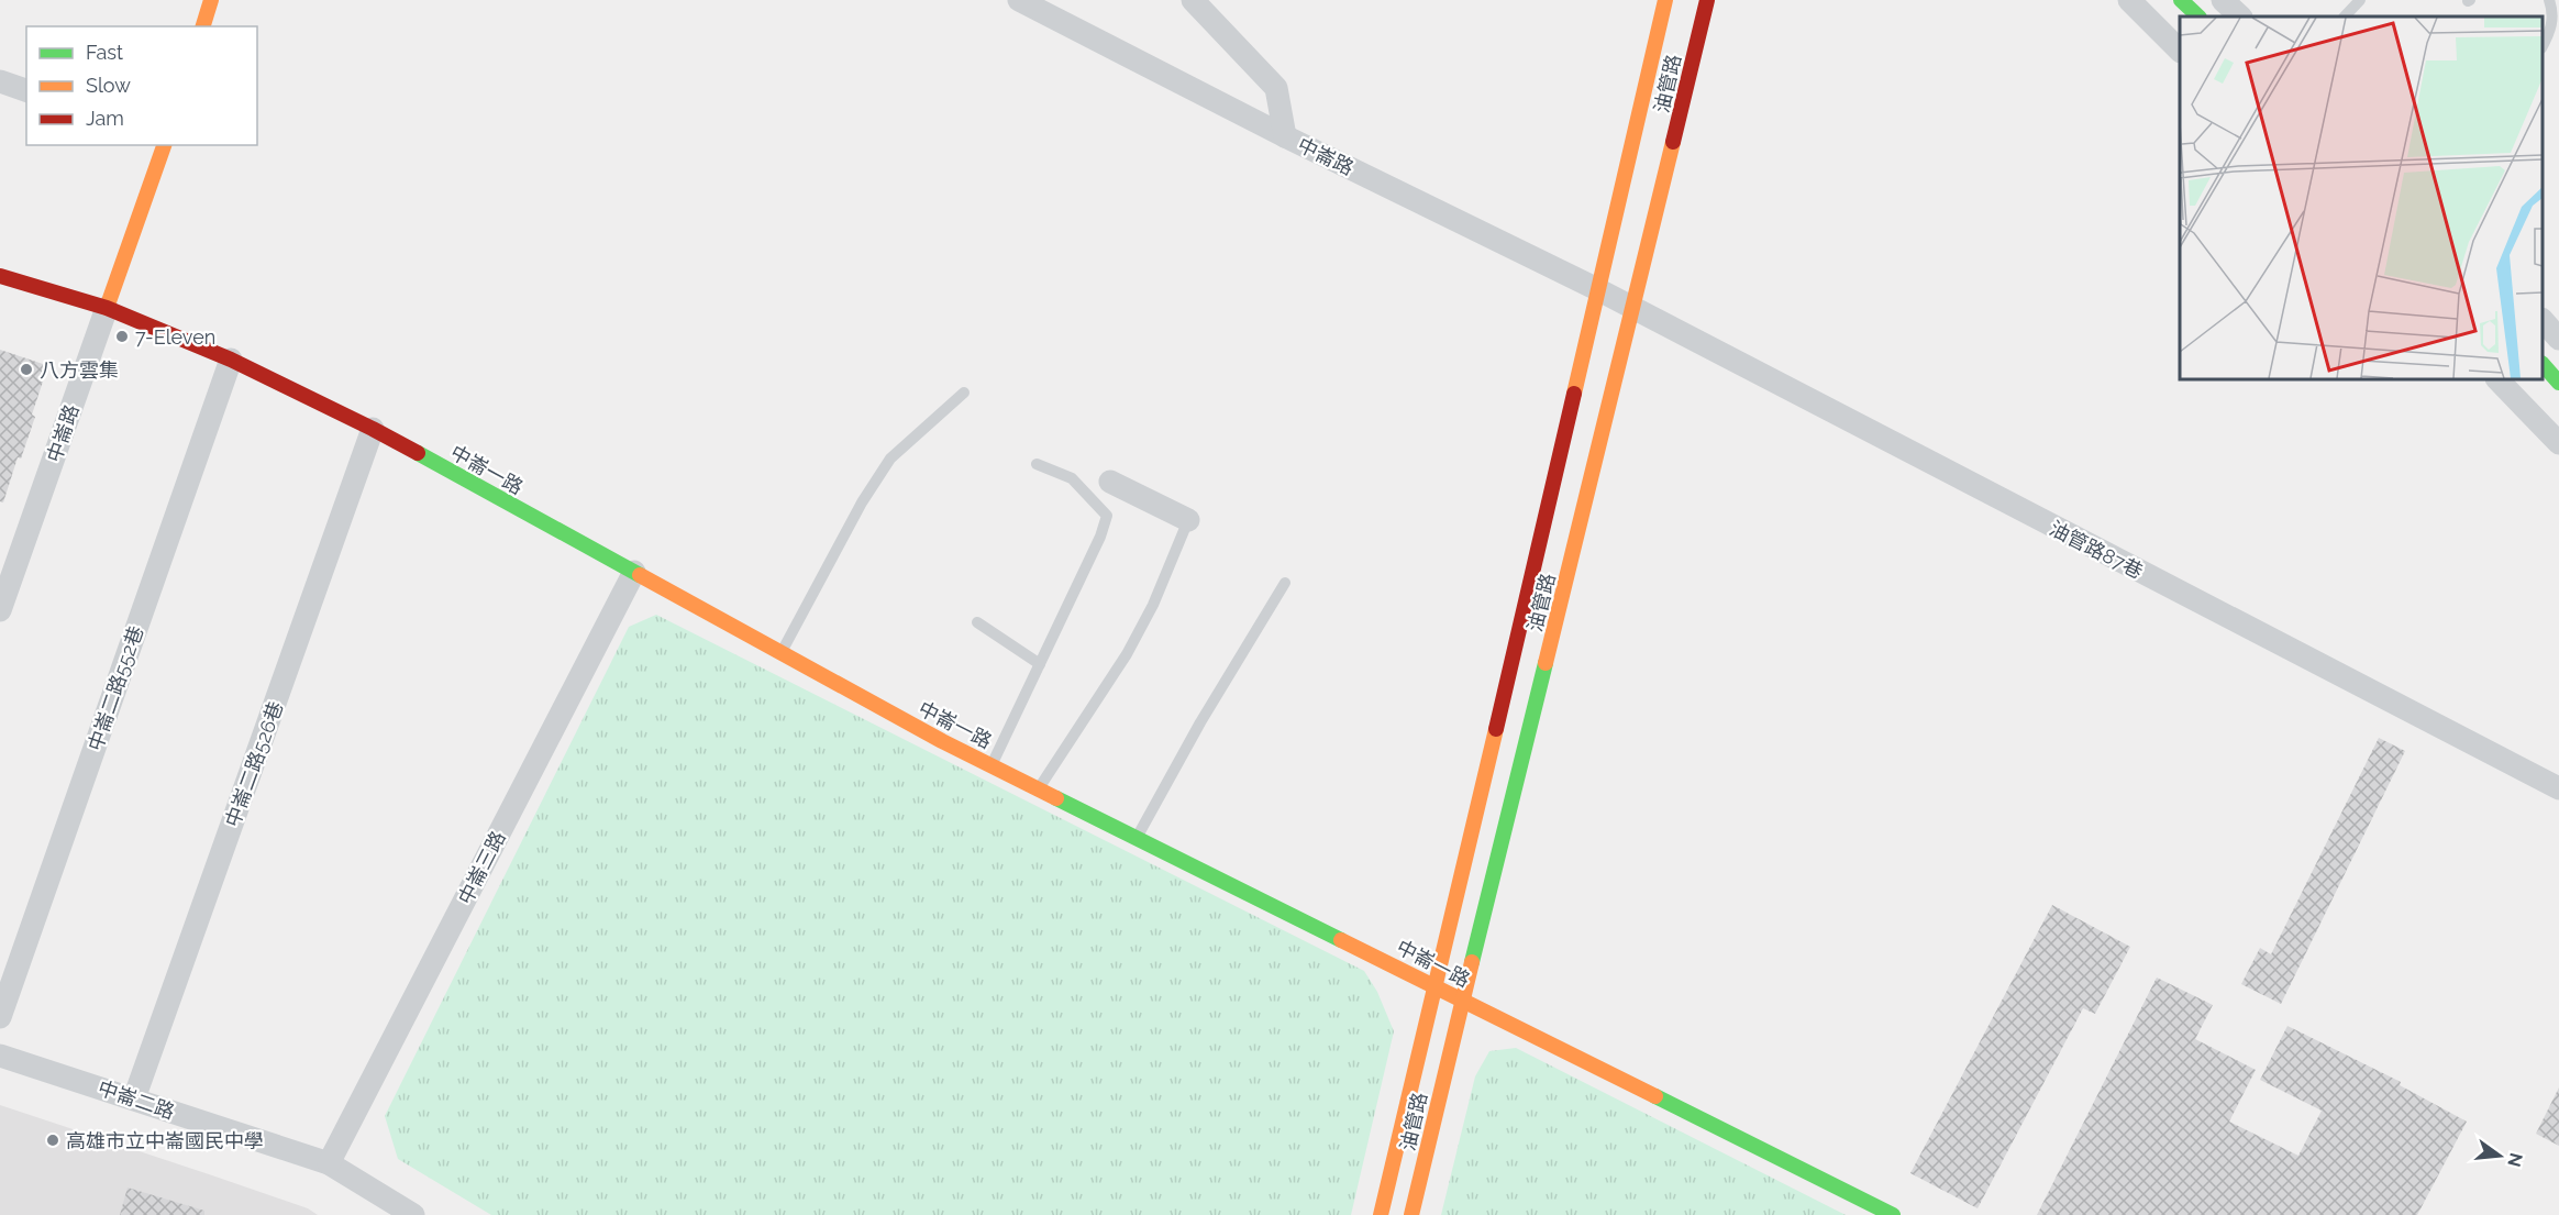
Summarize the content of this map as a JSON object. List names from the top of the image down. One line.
{"streets":{"street":["油管路","中崙路","中崙一路","油管路87巷","中崙二路552巷","中崙二路526巷","中崙三路","中崙二路"]},"crossings":[["油管路","中崙路"],["油管路","中崙一路"],["油管路","油管路87巷"],["中崙路","中崙一路"],["中崙路","油管路87巷"],["中崙一路","中崙二路552巷"],["中崙一路","中崙二路526巷"],["中崙一路","中崙三路"],["中崙二路526巷","中崙二路"],["中崙三路","中崙二路"]],"places":["7-Eleven","八方雲集","高雄市立中崙國民中學"],"legend":["Fast","Slow","Jam"],"north":"right"}
